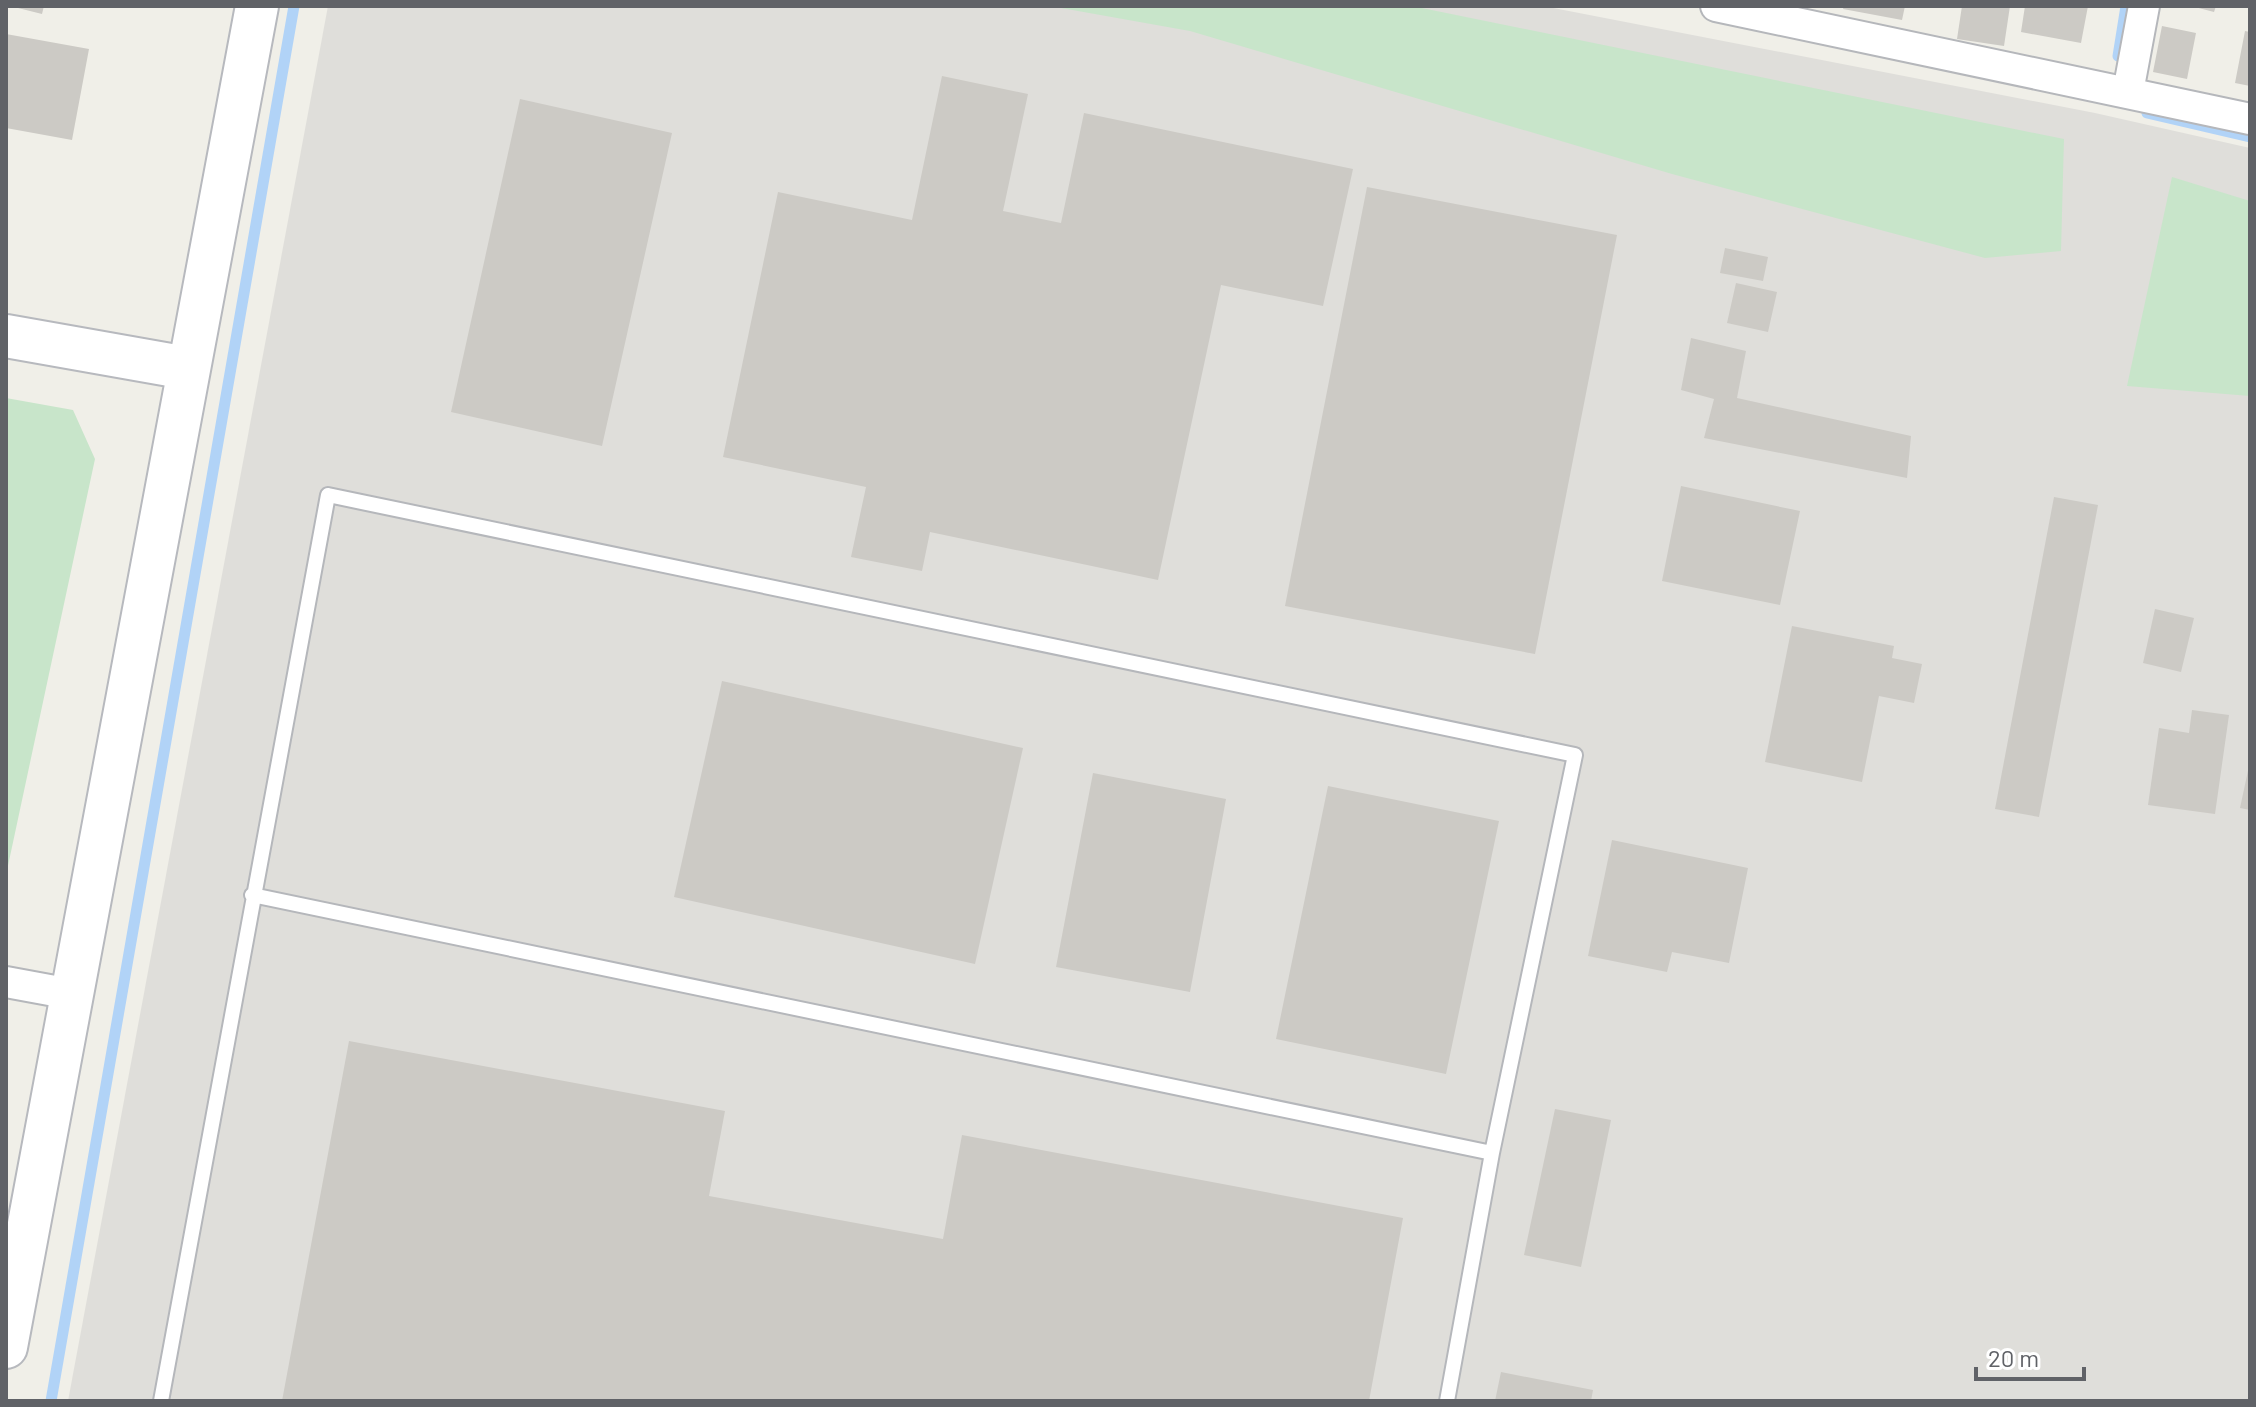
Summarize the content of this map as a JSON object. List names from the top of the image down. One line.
{"scale_bar":"20 m"}
